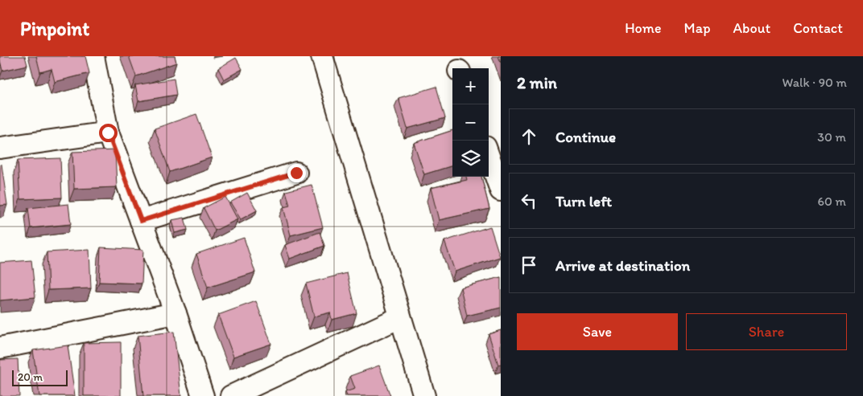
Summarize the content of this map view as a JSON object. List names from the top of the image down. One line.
{"scale_bar":"20 m","page":{"header":"Pinpoint","nav":["Home","Map","About","Contact"],"heading":["2 min","Walk · 90 m"],"map_buttons":["+","−"],"list":[["Continue","30 m"],["Turn left","60 m"],"Arrive at destination"],"buttons":["Save","Share"],"scale":"20 m"}}
